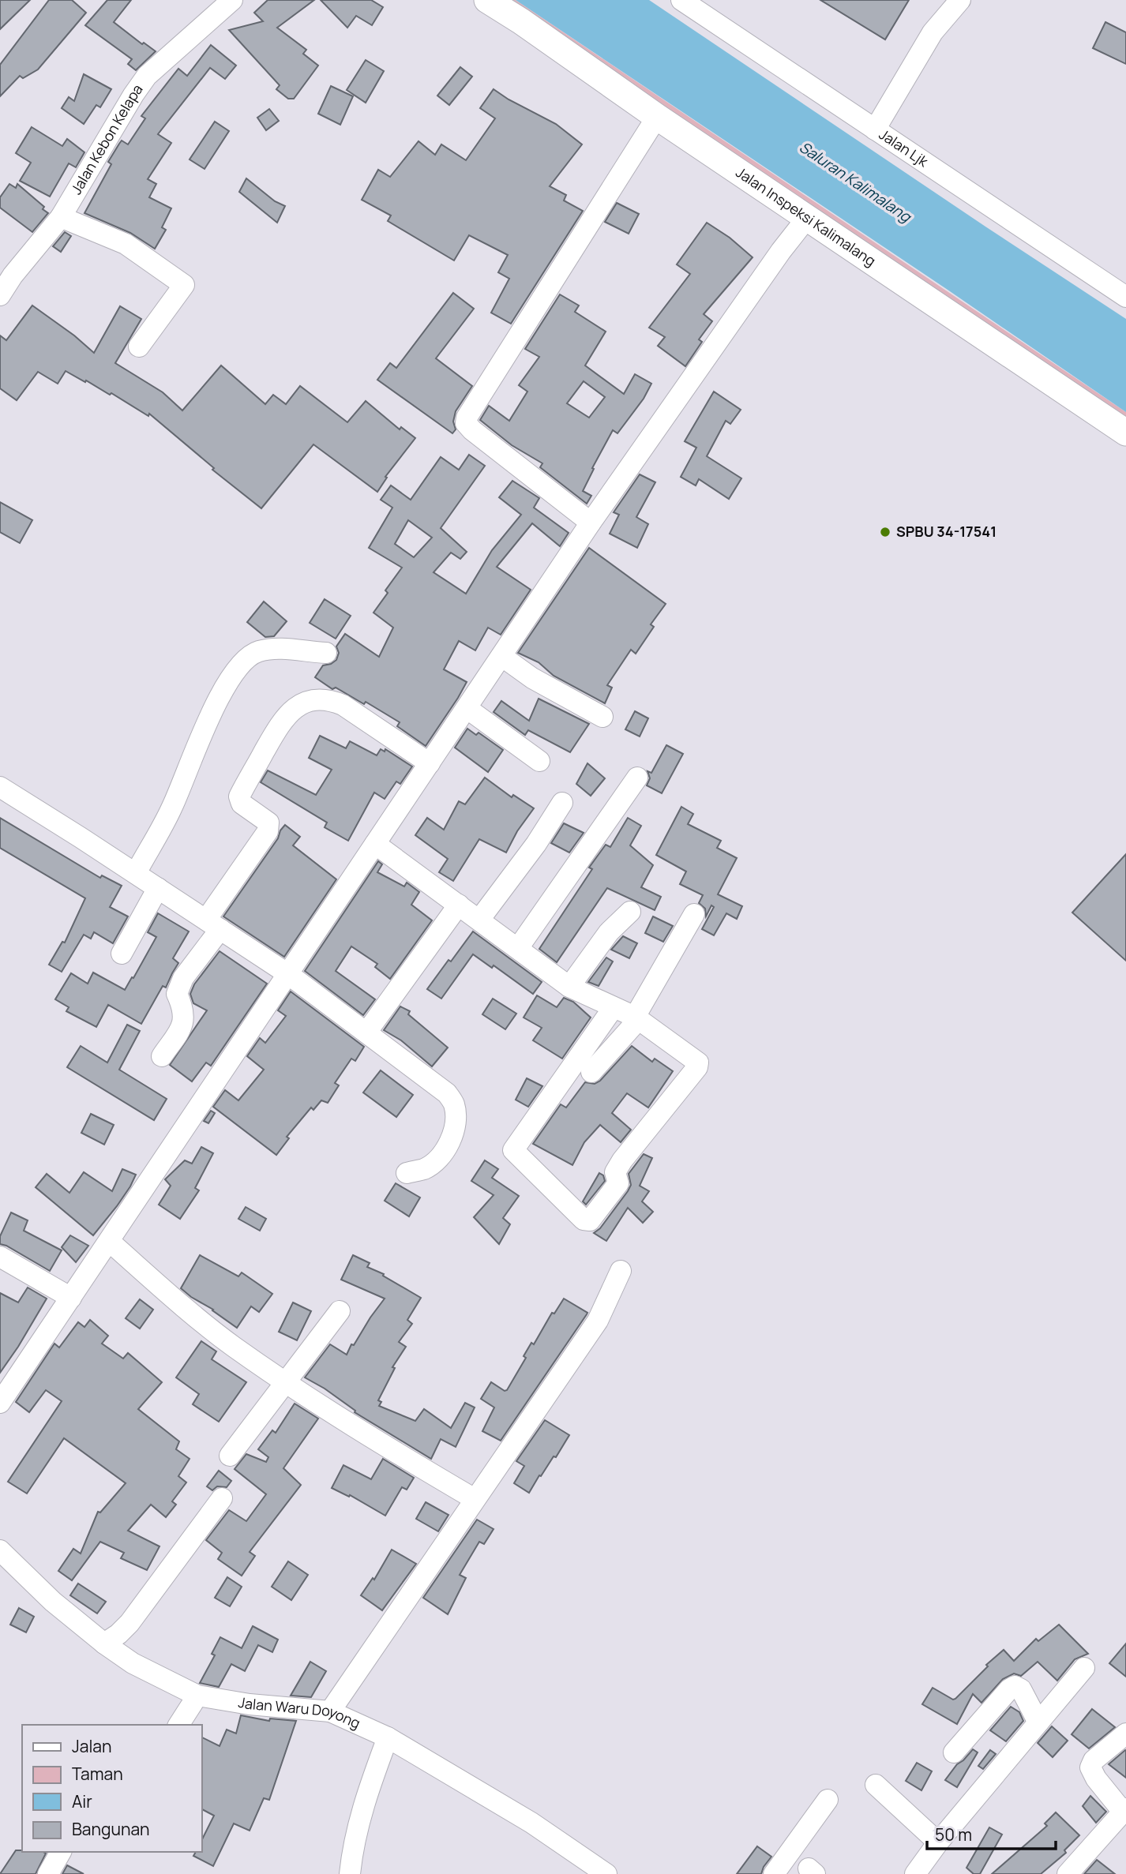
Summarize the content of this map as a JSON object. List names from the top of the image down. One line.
{"streets":{"main road":["Jalan Inspeksi Kalimalang"],"street":["Jalan Kebon Kelapa","Jalan Ljk","Jalan Waru Doyong"]},"water":["Saluran Kalimalang"],"places":["SPBU 34-17541"],"legend":["Jalan","Taman","Air","Bangunan"],"scale_bar":"50 m"}
